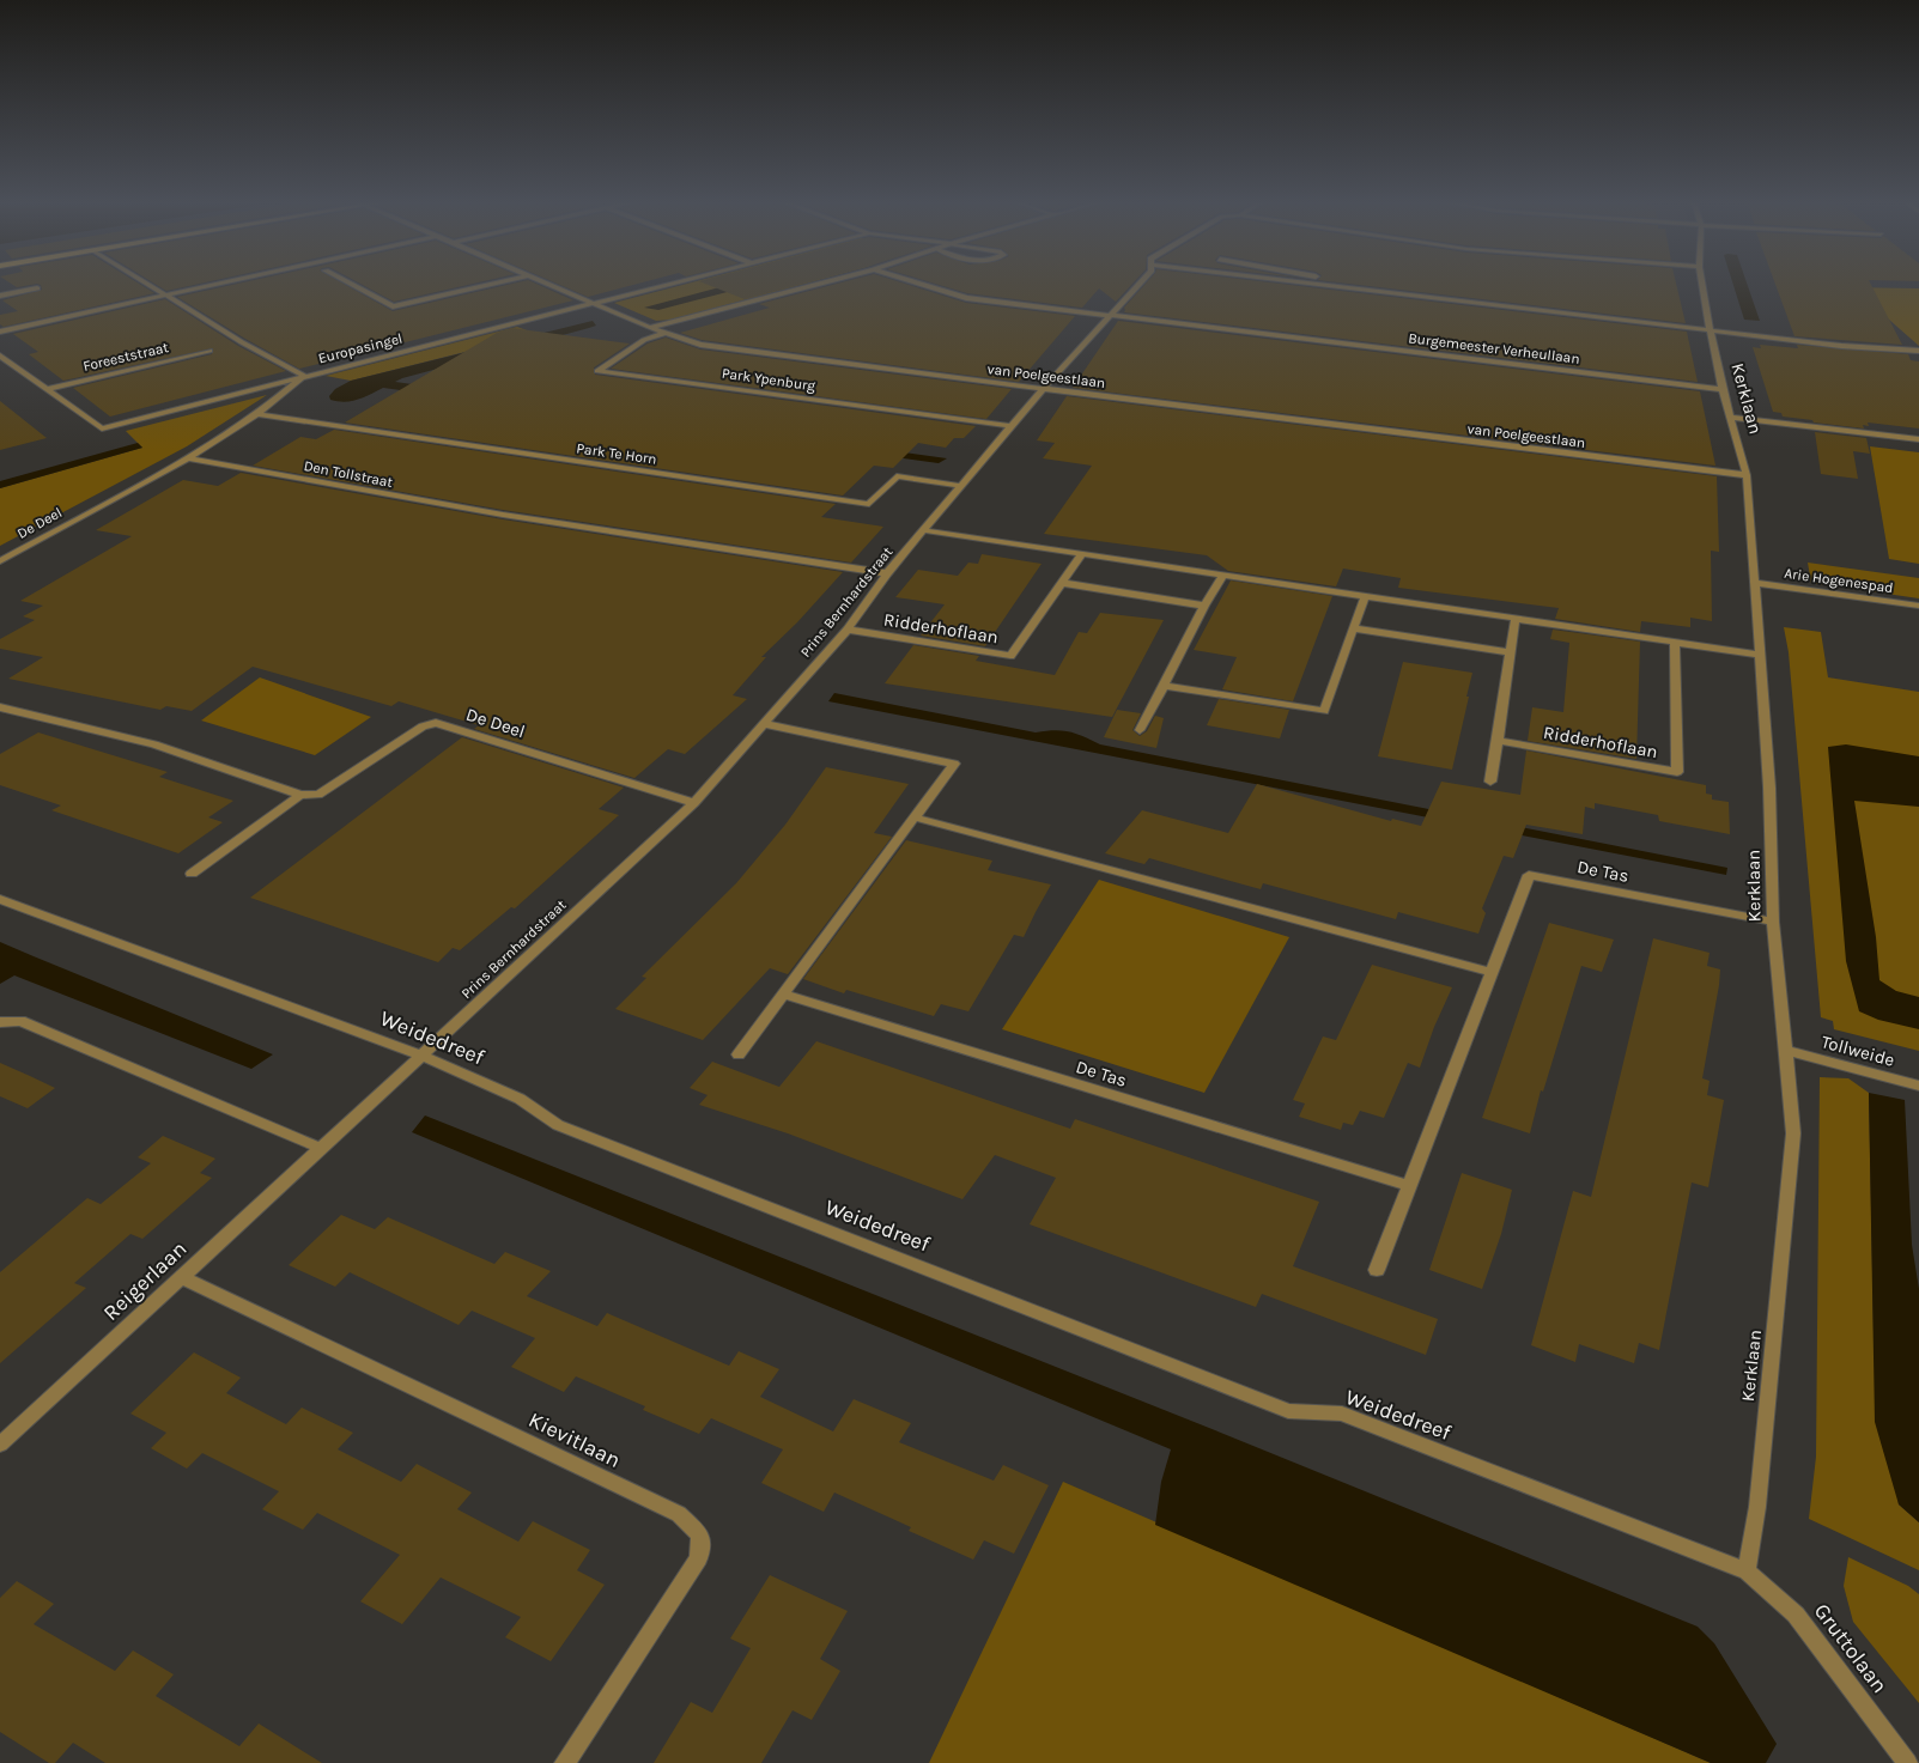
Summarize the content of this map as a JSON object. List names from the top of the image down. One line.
{"streets":{"street":["Europasingel","Burgemeester Verheullaan","Foreeststraat","van Poelgeestlaan","Park Ypenburg","Kerklaan","Park Te Horn","Den Tollstraat","De Deel","Arie Hogenespad","Prins Bernhardstraat","Ridderhoflaan","De Tas","Weidedreef","Tollweide","Reigerlaan","Kievitlaan","Gruttolaan"]},"crossings":[["Europasingel","Foreeststraat"],["Europasingel","van Poelgeestlaan"],["Burgemeester Verheullaan","Kerklaan"],["Burgemeester Verheullaan","Prins Bernhardstraat"],["van Poelgeestlaan","Park Ypenburg"],["van Poelgeestlaan","Kerklaan"],["van Poelgeestlaan","Prins Bernhardstraat"],["Park Ypenburg","Prins Bernhardstraat"],["Kerklaan","Arie Hogenespad"],["Kerklaan","De Tas"],["Kerklaan","Weidedreef"],["Kerklaan","Tollweide"],["Kerklaan","Gruttolaan"],["Park Te Horn","Prins Bernhardstraat"],["Den Tollstraat","De Deel"],["Den Tollstraat","Prins Bernhardstraat"],["De Deel","Prins Bernhardstraat"],["Prins Bernhardstraat","Ridderhoflaan"],["Prins Bernhardstraat","Weidedreef"],["Prins Bernhardstraat","Reigerlaan"],["Weidedreef","Reigerlaan"],["Weidedreef","Gruttolaan"],["Reigerlaan","Kievitlaan"]]}
